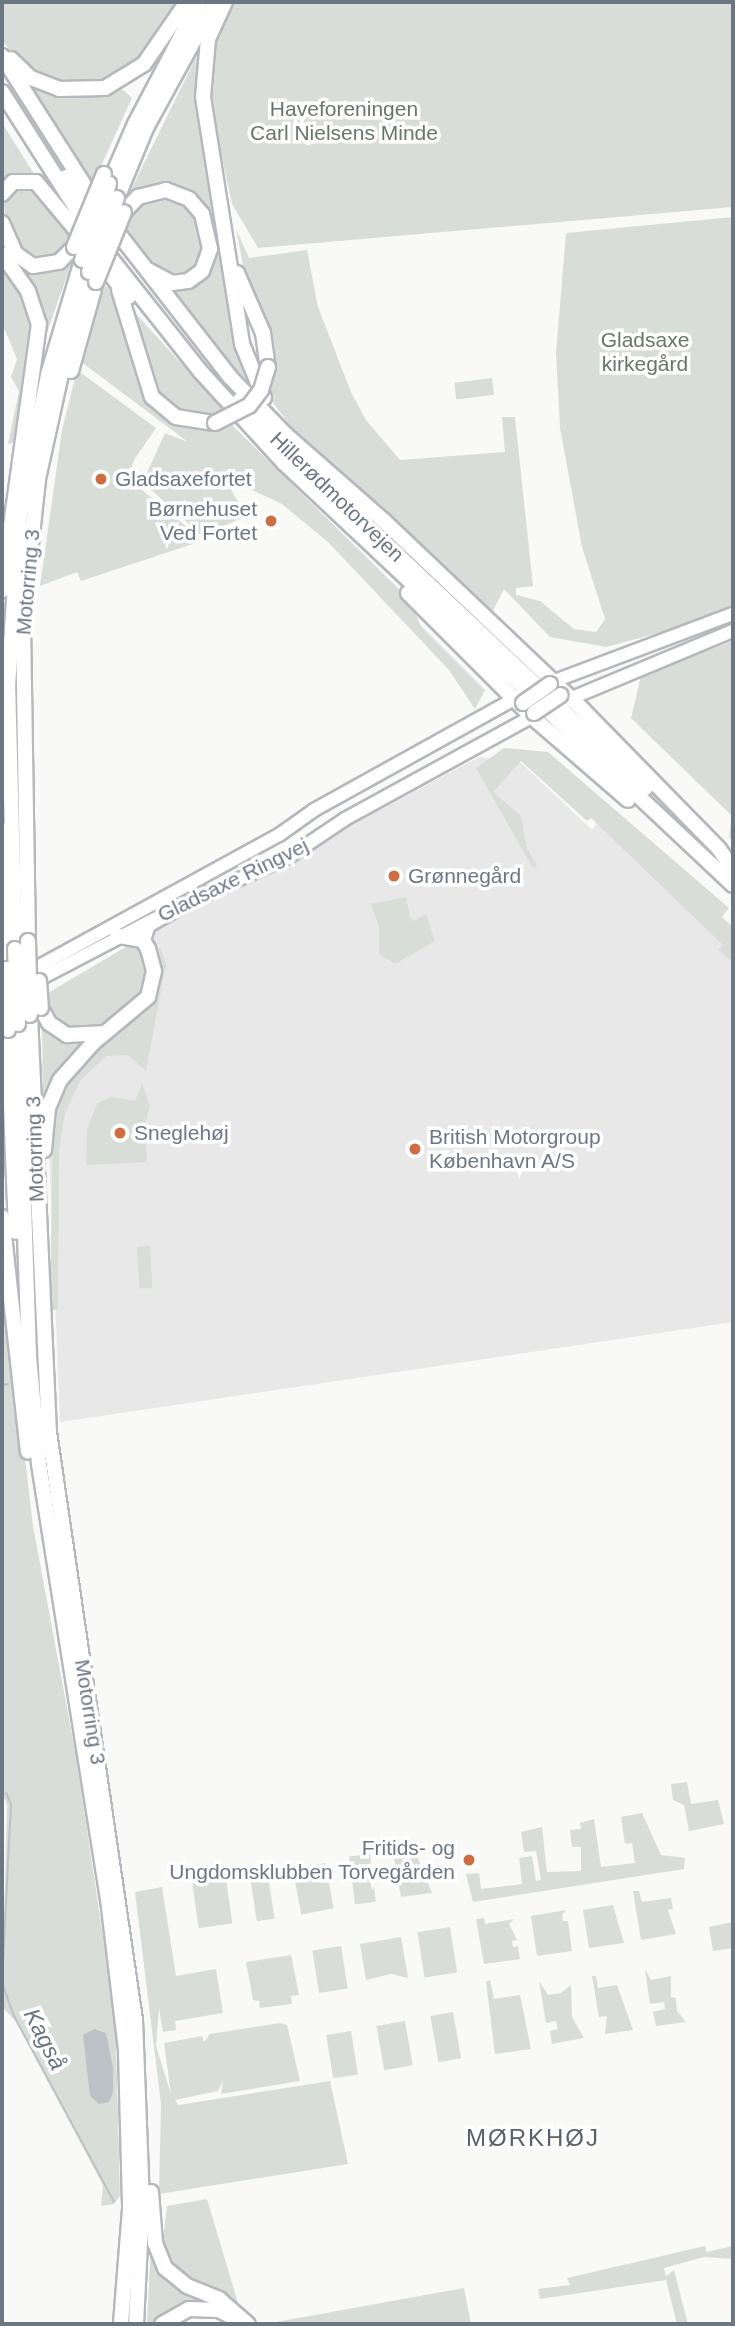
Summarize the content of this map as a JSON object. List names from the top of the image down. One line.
{"streets":{"highway":["Hillerødmotorvejen","Motorring 3"],"main road":["Gladsaxe Ringvej"]},"districts":["MØRKHØJ"],"water":["Kagså"],"parks":["Haveforeningen Carl Nielsens Minde","Gladsaxe kirkegård"],"places":["Gladsaxefortet","Børnehuset Ved Fortet","Grønnegård","Sneglehøj","British Motorgroup København A/S","Fritids- og Ungdomsklubben Torvegården"]}
